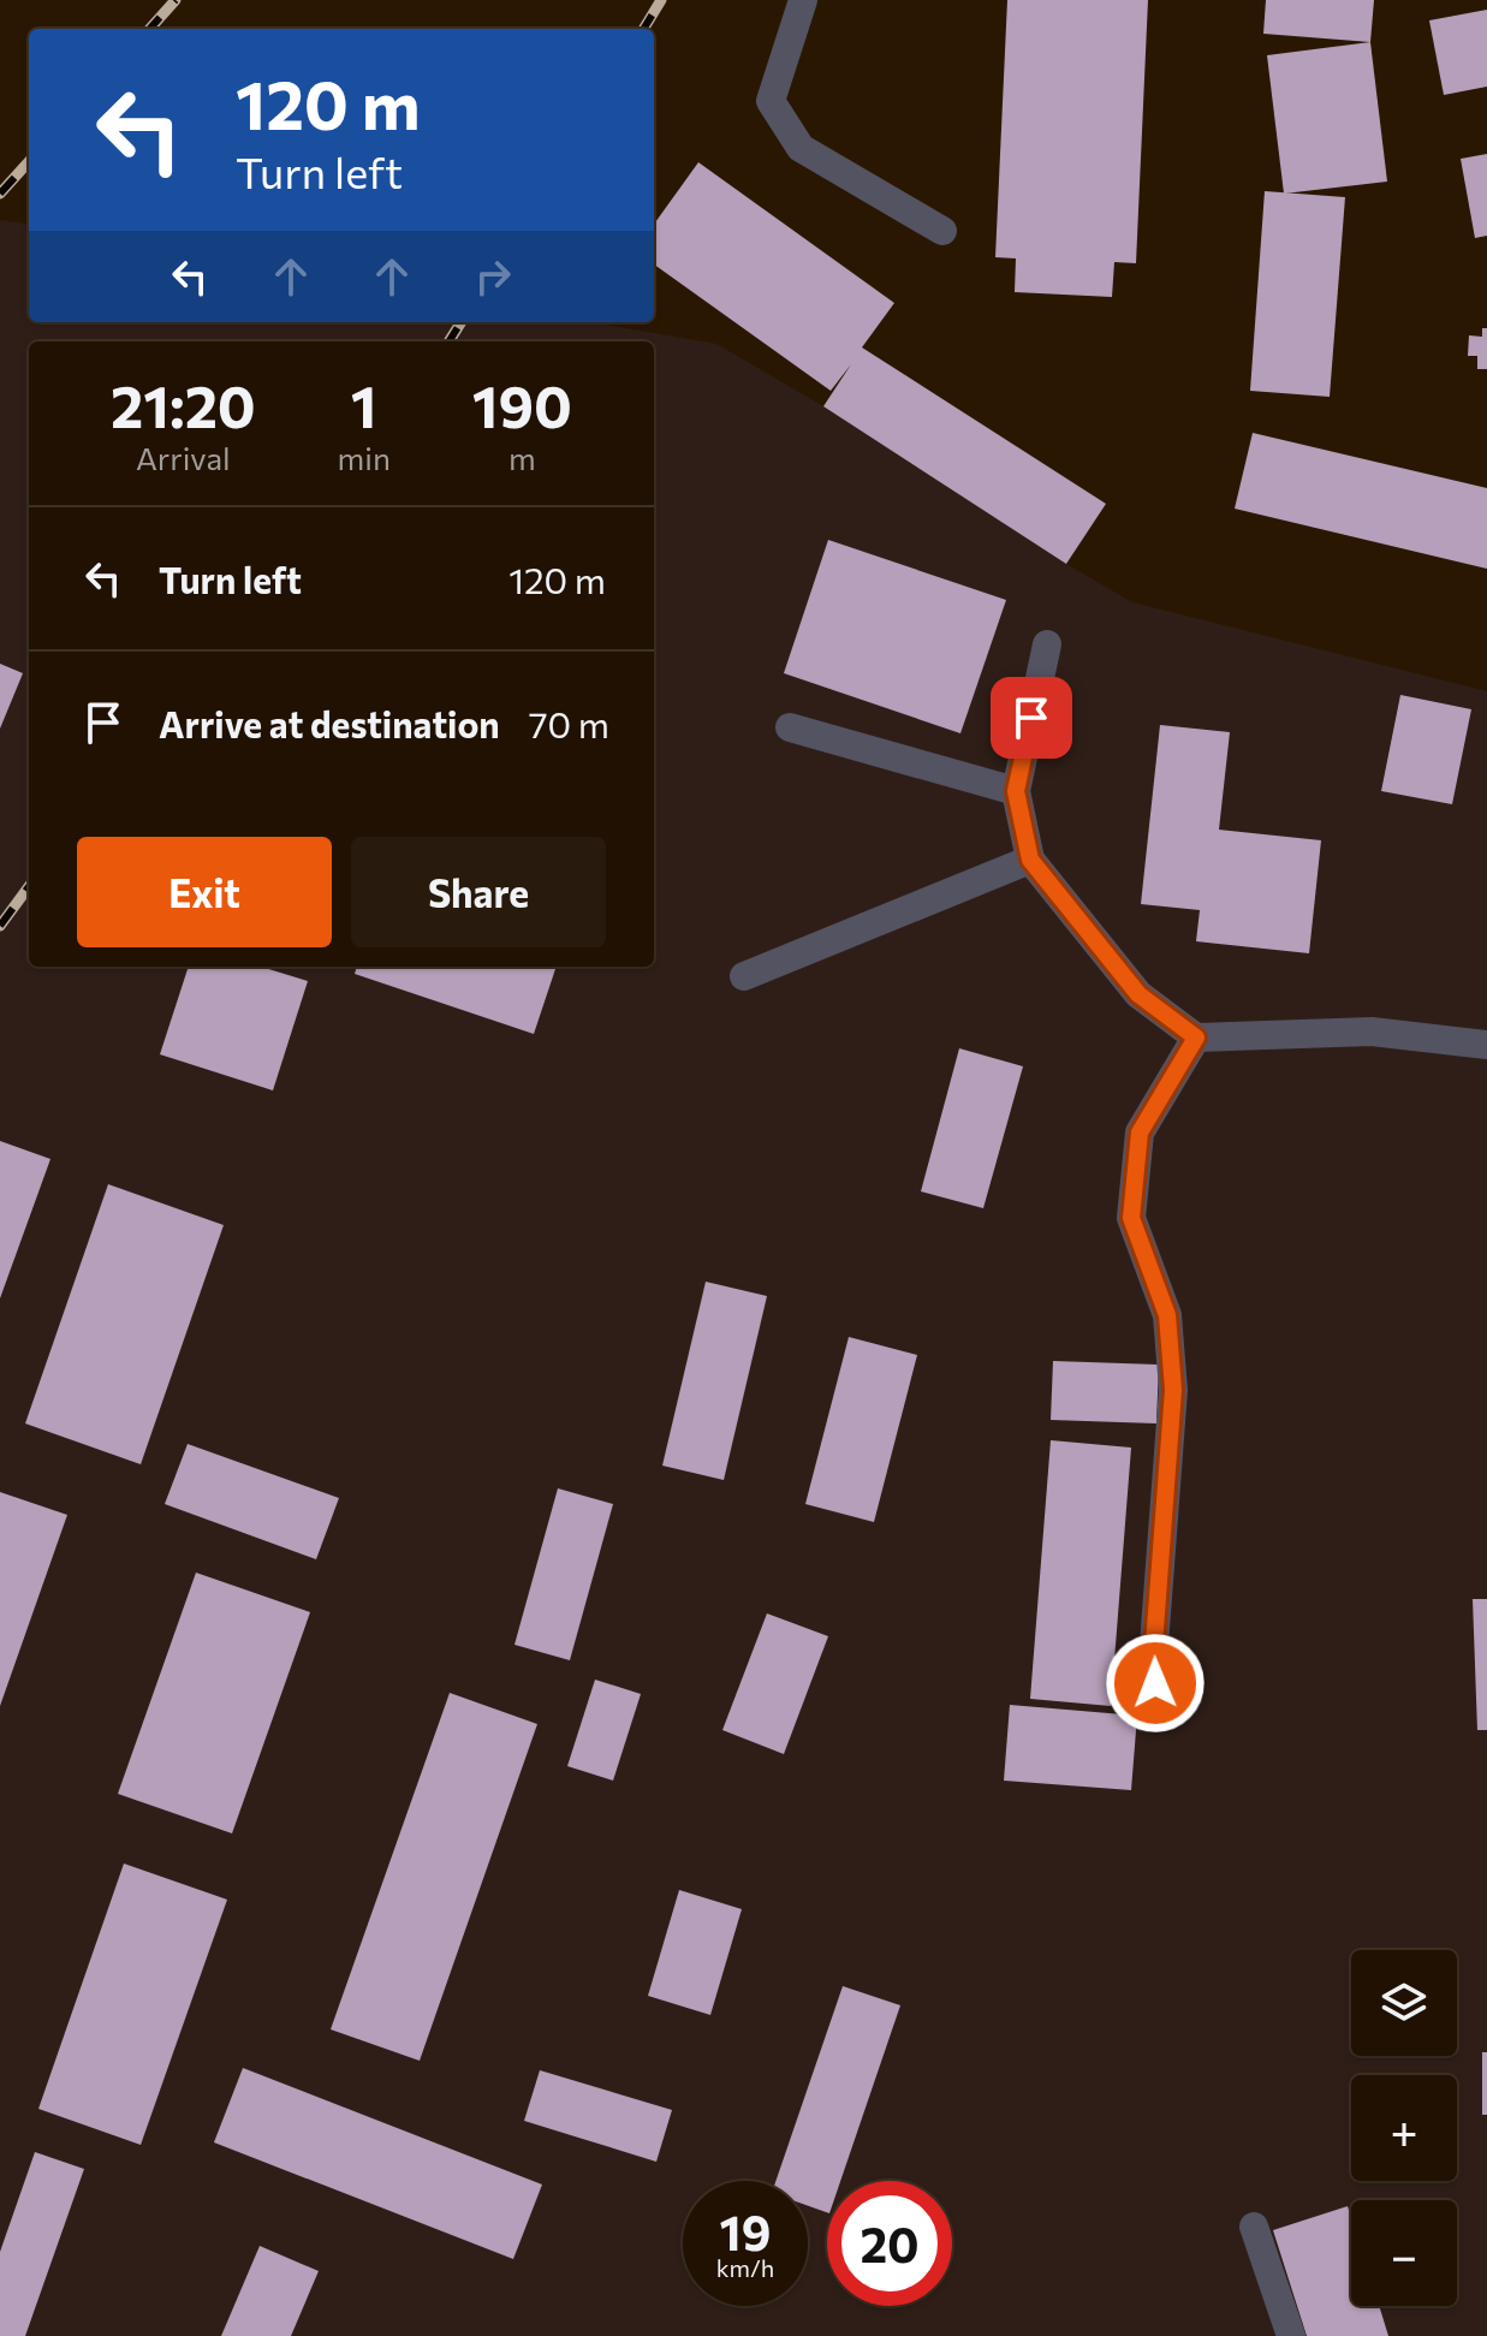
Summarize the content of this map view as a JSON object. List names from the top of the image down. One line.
{"page":{"turn":["120 m","Turn left"],"eta":["21:20","Arrival","1","min","190","m"],"list":[{"name":"Turn left","value":"120 m"},{"name":"Arrive at destination","value":"70 m"}],"buttons":["Exit","Share"],"map_buttons":["+","−"],"speed":"19 km/h","limit":"20"}}
